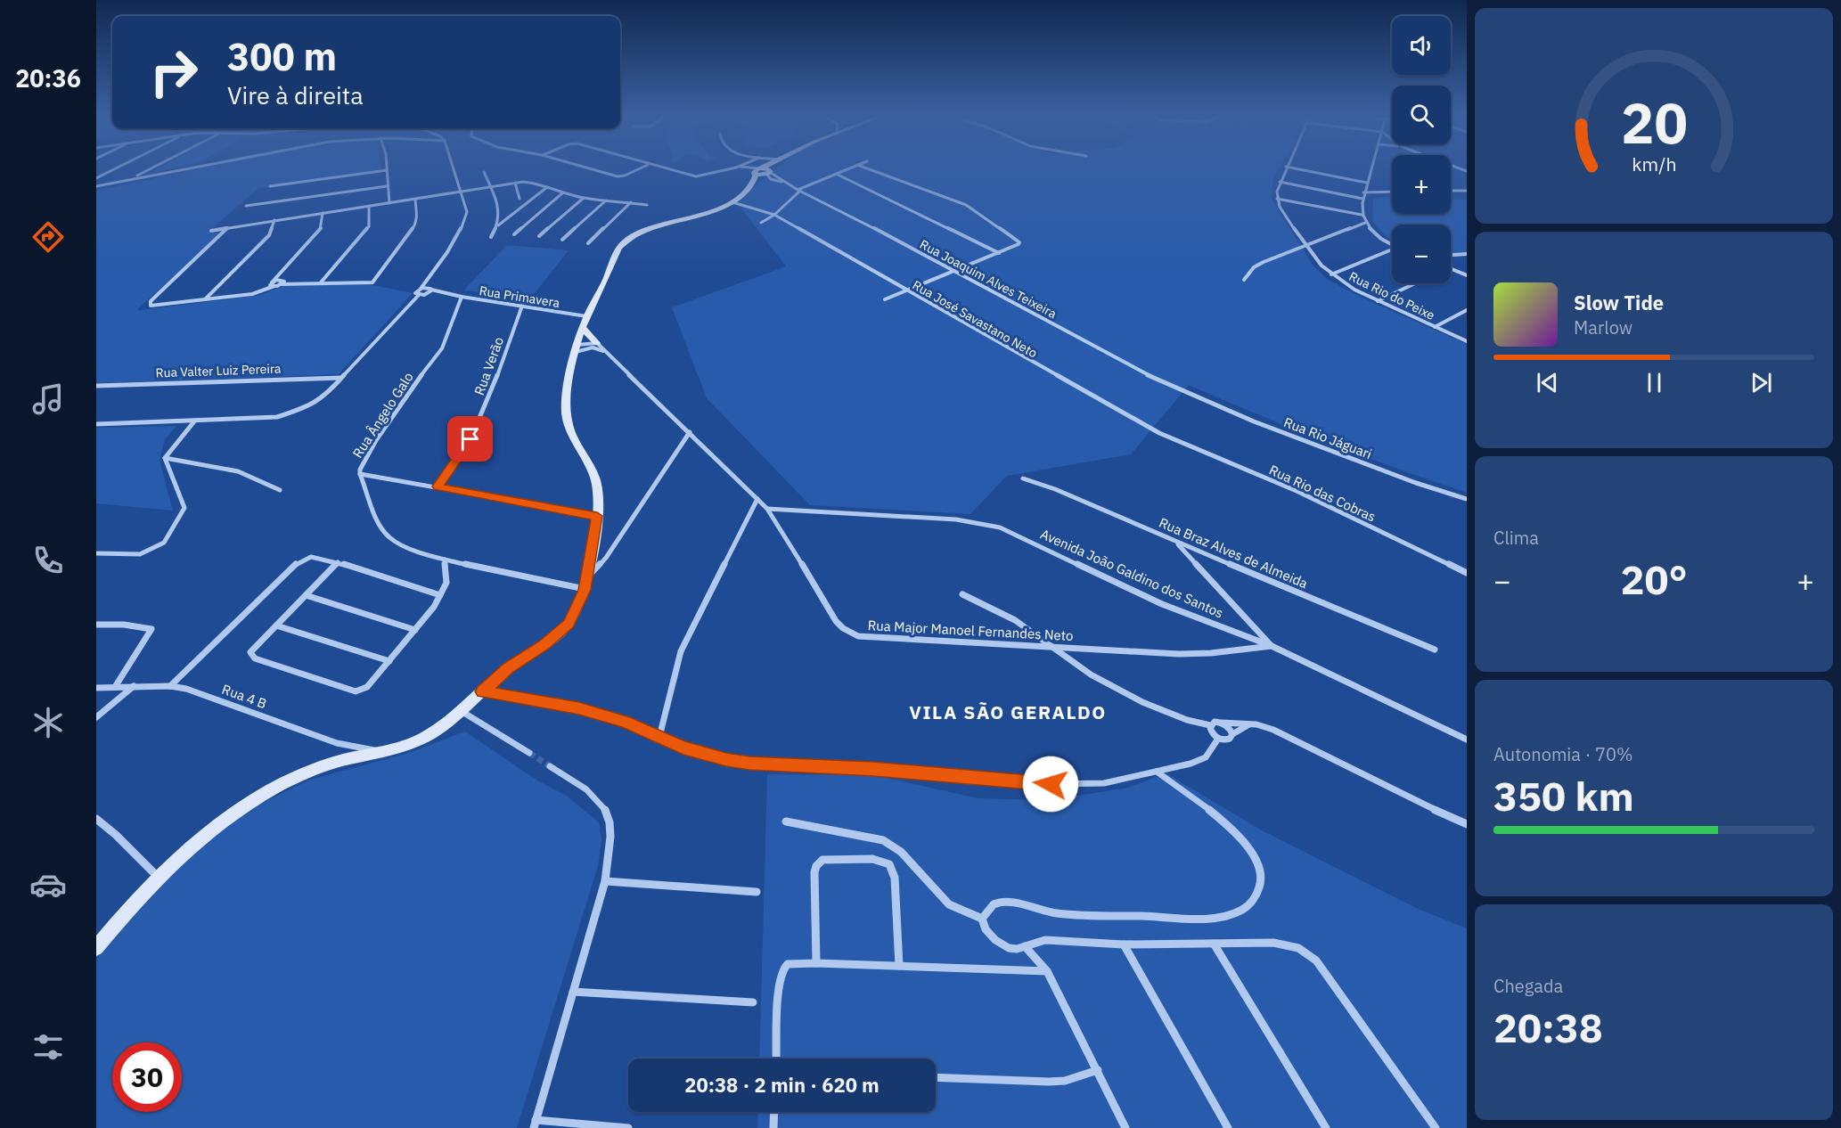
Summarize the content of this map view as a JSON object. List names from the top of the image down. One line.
{"streets":{"street":["Rua Joaquim Alves Teixeira","Rua Rio do Peixe","Rua Primavera","Rua José Savastano Neto","Rua Verão","Rua Valter Luiz Pereira","Rua Ângelo Galo","Rua Rio Jáguari","Rua Rio das Cobras","Rua Braz Alves de Almeida","Avenida João Galdino dos Santos","Rua Major Manoel Fernandes Neto","Rua 4 B"]},"crossings":[["Rua Joaquim Alves Teixeira","Rua Rio Jáguari"],["Rua Primavera","Rua Verão"],["Rua Primavera","Rua Ângelo Galo"],["Rua José Savastano Neto","Rua Rio das Cobras"],["Avenida João Galdino dos Santos","Rua Major Manoel Fernandes Neto"]],"districts":["VILA SÃO GERALDO"],"page":{"tabs":"20:36","map_buttons":["+","−"],"turn":["300 m","Vire à direita"],"song":["Slow Tide","Marlow"],"tile":["Clima",["Autonomia · 70%","350 km"],["Chegada","20:38"]],"heat":["−","20°","+"],"limit":"30","trip":"20:38 · 2 min · 620 m","gauge":["20","km/h"]}}
